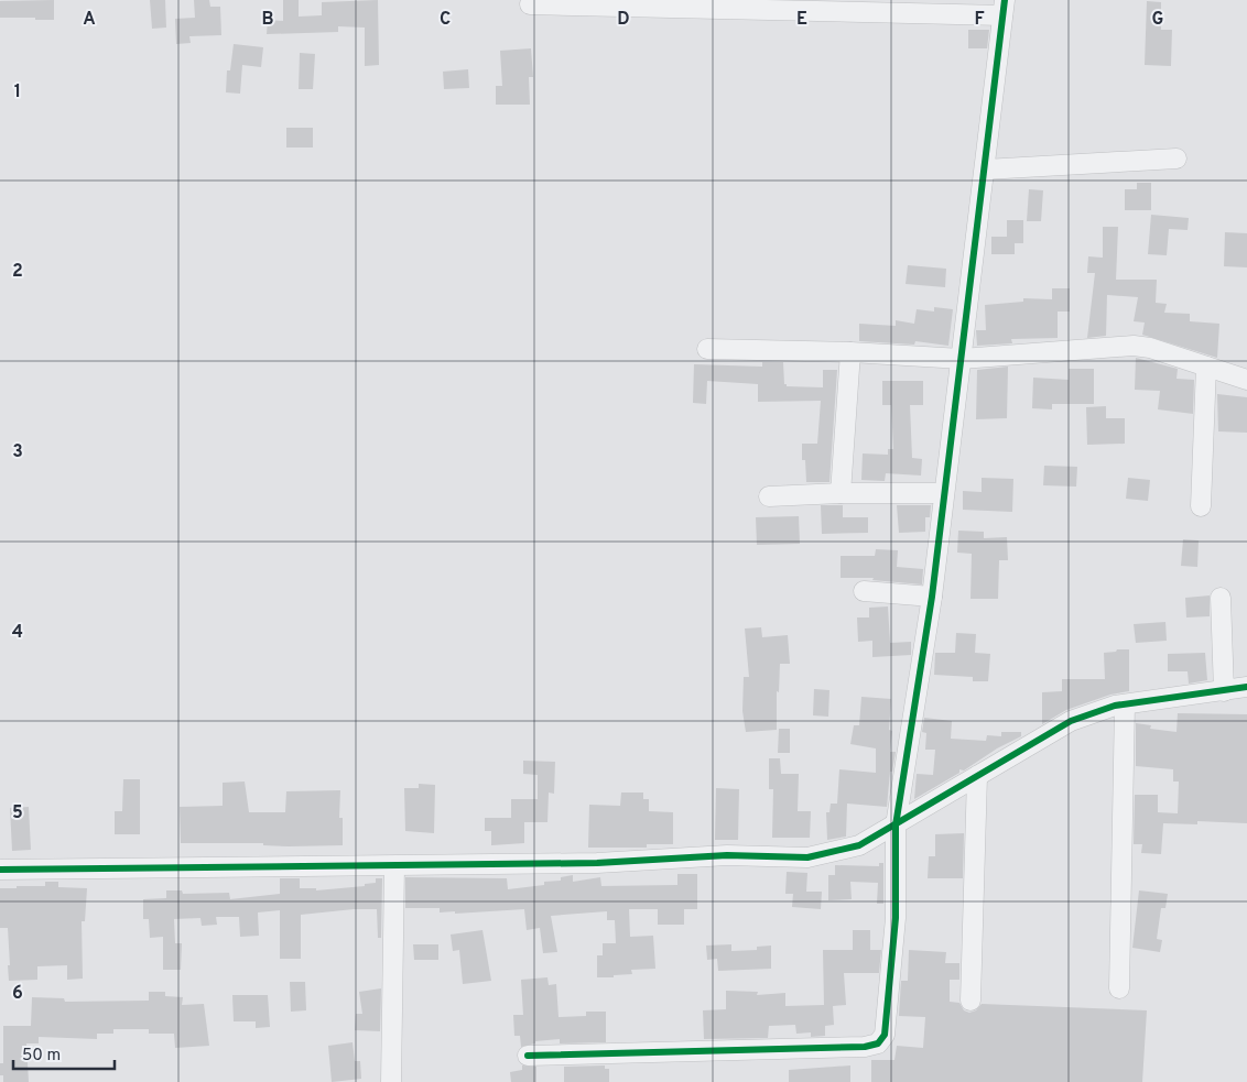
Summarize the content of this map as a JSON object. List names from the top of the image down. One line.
{"scale_bar":"50 m","grid":{"columns":["A","B","C","D","E","F","G"],"rows":["1","2","3","4","5","6"]}}
